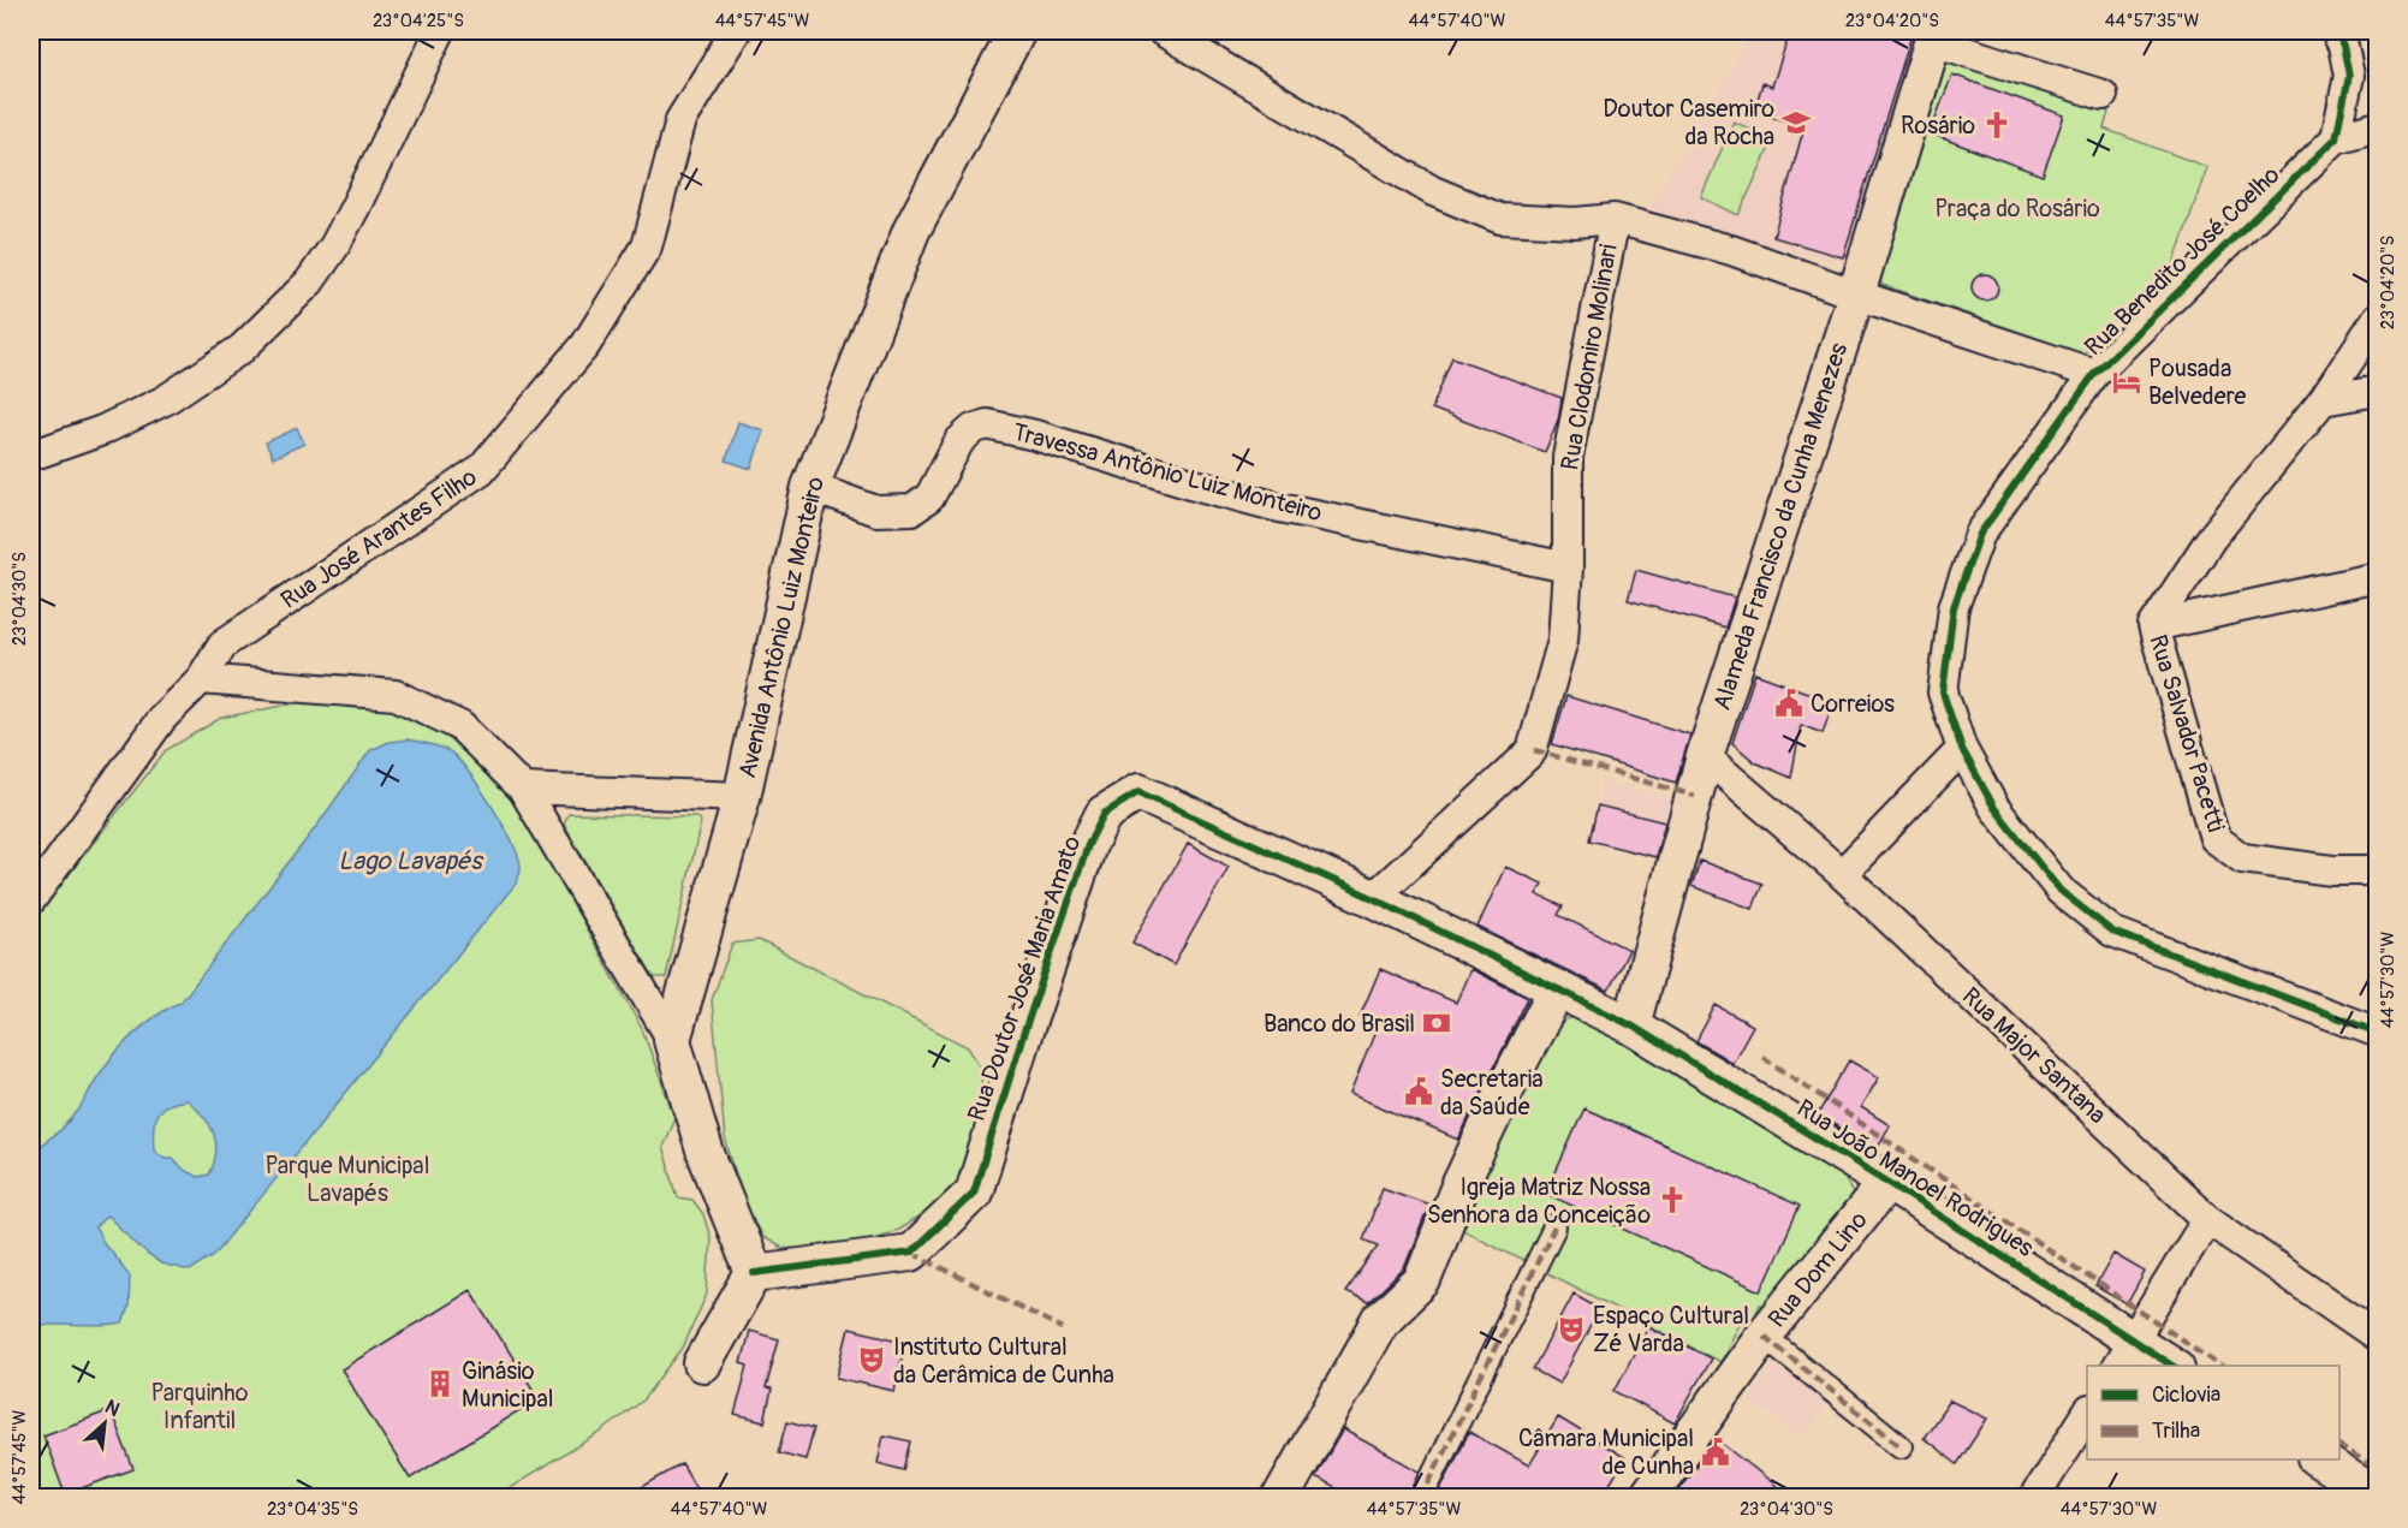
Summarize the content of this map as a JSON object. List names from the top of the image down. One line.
{"streets":{"street":["Rua Benedito José Coelho","Rua Clodomiro Molinari","Travessa Antônio Luiz Monteiro","Alameda Francisco da Cunha Menezes","Rua José Arantes Filho","Avenida Antônio Luiz Monteiro","Rua Salvador Pacetti","Rua Doutor José Maria Amato","Rua Major Santana","Rua João Manoel Rodrigues","Rua Dom Lino"]},"crossings":[["Rua Clodomiro Molinari","Travessa Antônio Luiz Monteiro"],["Rua Clodomiro Molinari","Rua Doutor José Maria Amato"],["Travessa Antônio Luiz Monteiro","Avenida Antônio Luiz Monteiro"],["Alameda Francisco da Cunha Menezes","Rua Doutor José Maria Amato"],["Alameda Francisco da Cunha Menezes","Rua Major Santana"],["Alameda Francisco da Cunha Menezes","Rua João Manoel Rodrigues"],["Rua Doutor José Maria Amato","Rua João Manoel Rodrigues"],["Rua João Manoel Rodrigues","Rua Dom Lino"]],"water":["Lago Lavapés"],"parks":["Praça do Rosário","Parque Municipal Lavapés","Parquinho Infantil"],"places":{"school or university":["Doutor Casemiro da Rocha"],"church":["Rosário","Igreja Matriz Nossa Senhora da Conceição"],"hotel":["Pousada Belvedere"],"public building":["Correios","Secretaria da Saúde","Câmara Municipal de Cunha"],"bank":["Banco do Brasil"],"theatre":["Espaço Cultural Zé Varda","Instituto Cultural da Cerâmica de Cunha"],"building":["Ginásio Municipal"]},"legend":["Ciclovia","Trilha"],"north":"top right","coordinates":["23°04'25\"S","44°57'45\"W","44°57'40\"W","23°04'20\"S","44°57'35\"W","23°04'30\"S","44°57'30\"W","23°04'35\"S"]}
